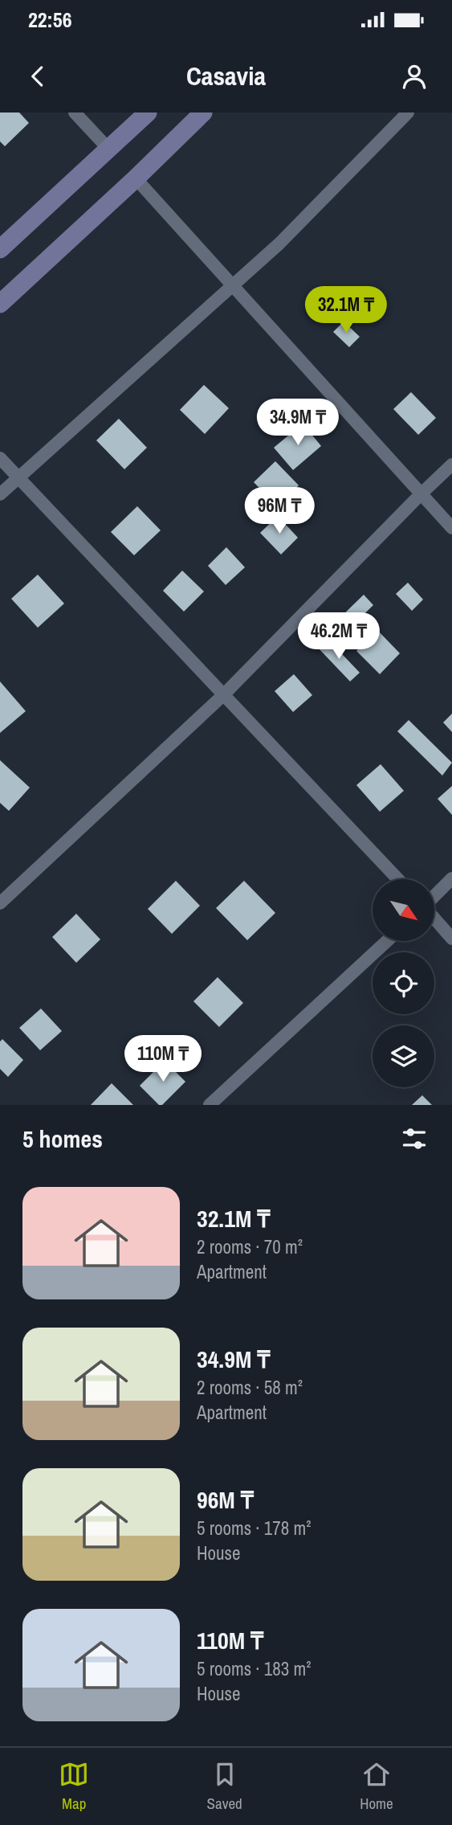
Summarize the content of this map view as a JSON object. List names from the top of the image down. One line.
{"north":"bottom right","page":{"status":"22:56","header":"Casavia","price":["32.1M ₸","34.9M ₸","96M ₸","46.2M ₸","110M ₸"],"heading":"5 homes","list":[{"name":"32.1M ₸","note":"2 rooms · 70 m² · Apartment"},{"name":"34.9M ₸","note":"2 rooms · 58 m² · Apartment"},{"name":"96M ₸","note":"5 rooms · 178 m² · House"},{"name":"110M ₸","note":"5 rooms · 183 m² · House"}],"tabs":["Map","Saved","Home"]}}
